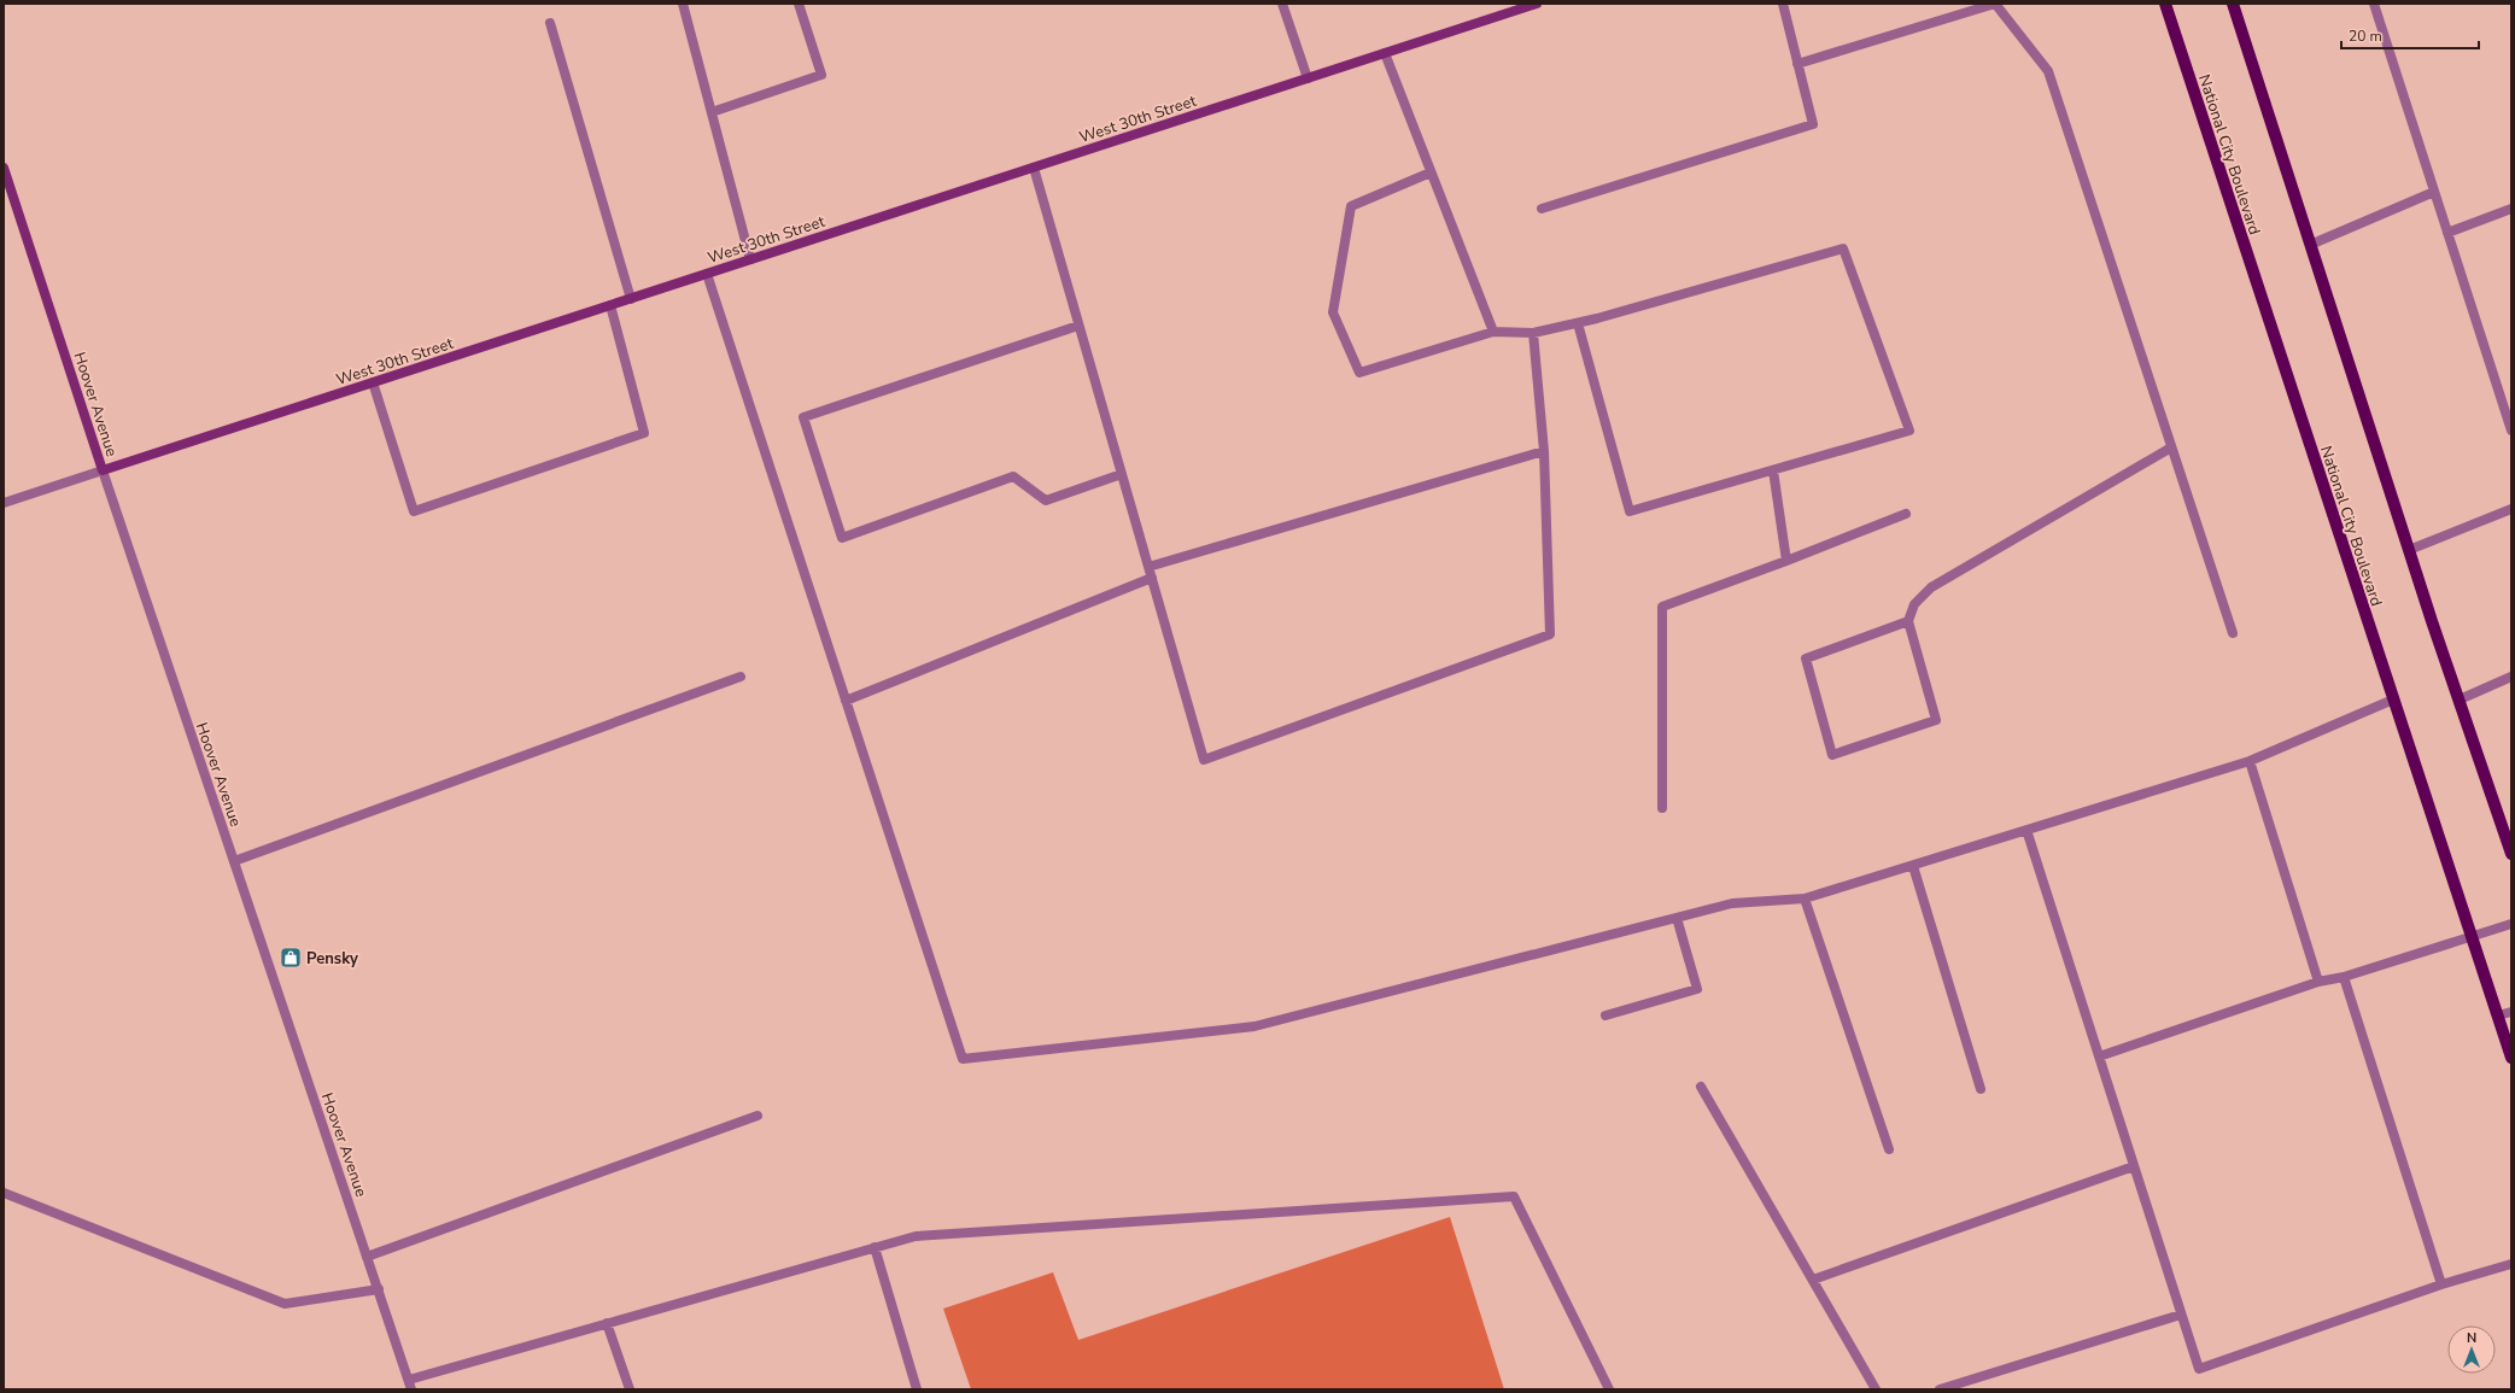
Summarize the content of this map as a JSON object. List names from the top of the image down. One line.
{"streets":{"main road":["National City Boulevard"],"street":["West 30th Street","Hoover Avenue"]},"crossings":[["West 30th Street","Hoover Avenue"]],"places":{"shop":["Pensky"]},"scale_bar":"20 m","north":"top"}
